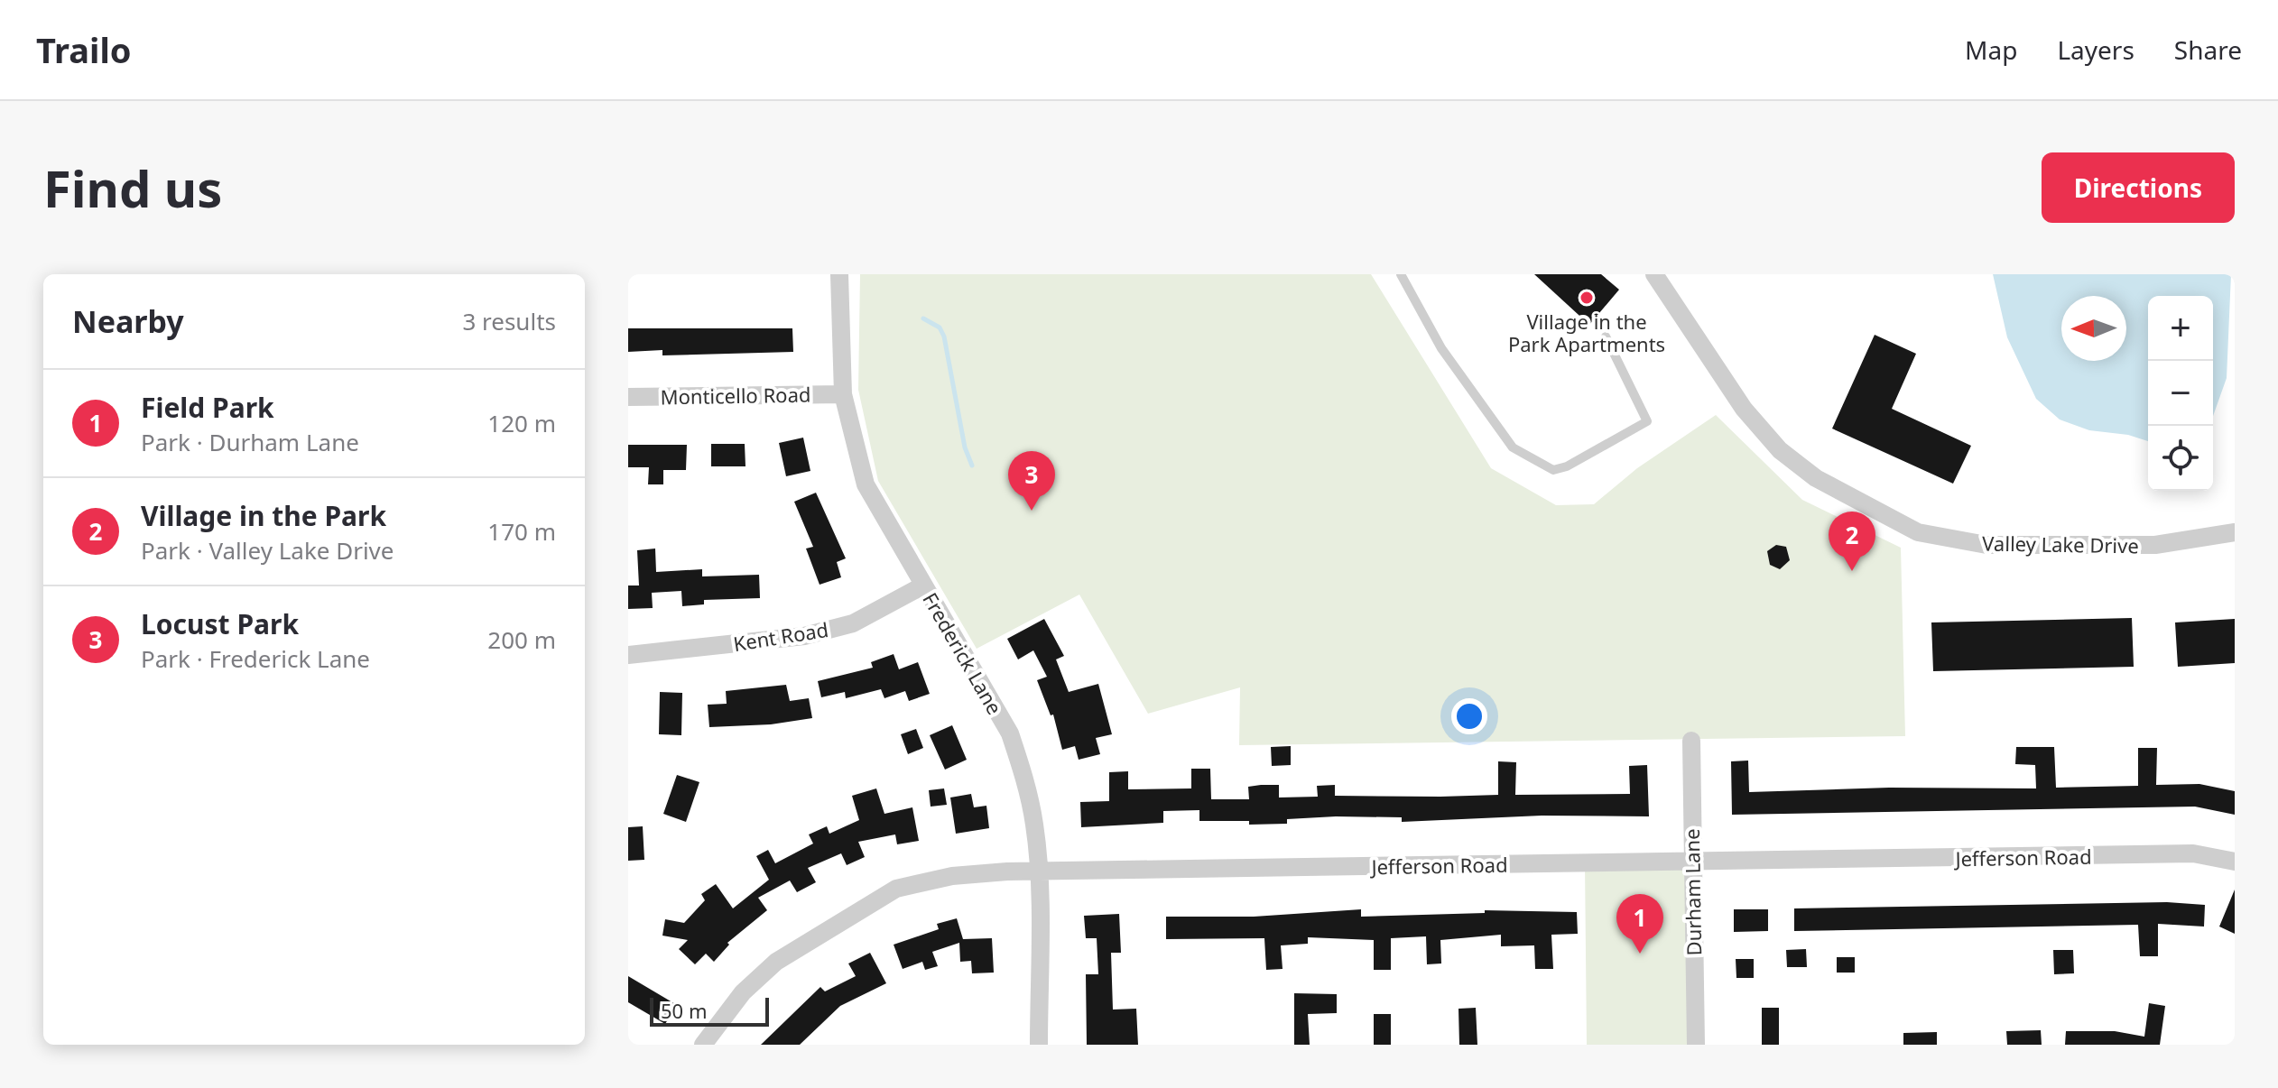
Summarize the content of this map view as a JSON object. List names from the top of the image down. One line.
{"streets":{"street":["Monticello Road","Valley Lake Drive","Kent Road","Frederick Lane","Jefferson Road","Durham Lane"]},"crossings":[["Monticello Road","Frederick Lane"],["Kent Road","Frederick Lane"],["Frederick Lane","Jefferson Road"],["Jefferson Road","Durham Lane"]],"places":["Village in the Park Apartments"],"scale_bar":"50 m","north":"left","page":{"header":"Trailo","nav":["Map","Layers","Share"],"buttons":"Directions","title":"Find us","heading":["Nearby","3 results"],"map_buttons":["+","−"],"list":[{"mark":"1","name":"Field Park","note":"Park · Durham Lane","value":"120 m"},{"mark":"2","name":"Village in the Park","note":"Park · Valley Lake Drive","value":"170 m"},{"mark":"3","name":"Locust Park","note":"Park · Frederick Lane","value":"200 m"}],"pins":["3","2","1"],"scale":"50 m"}}
